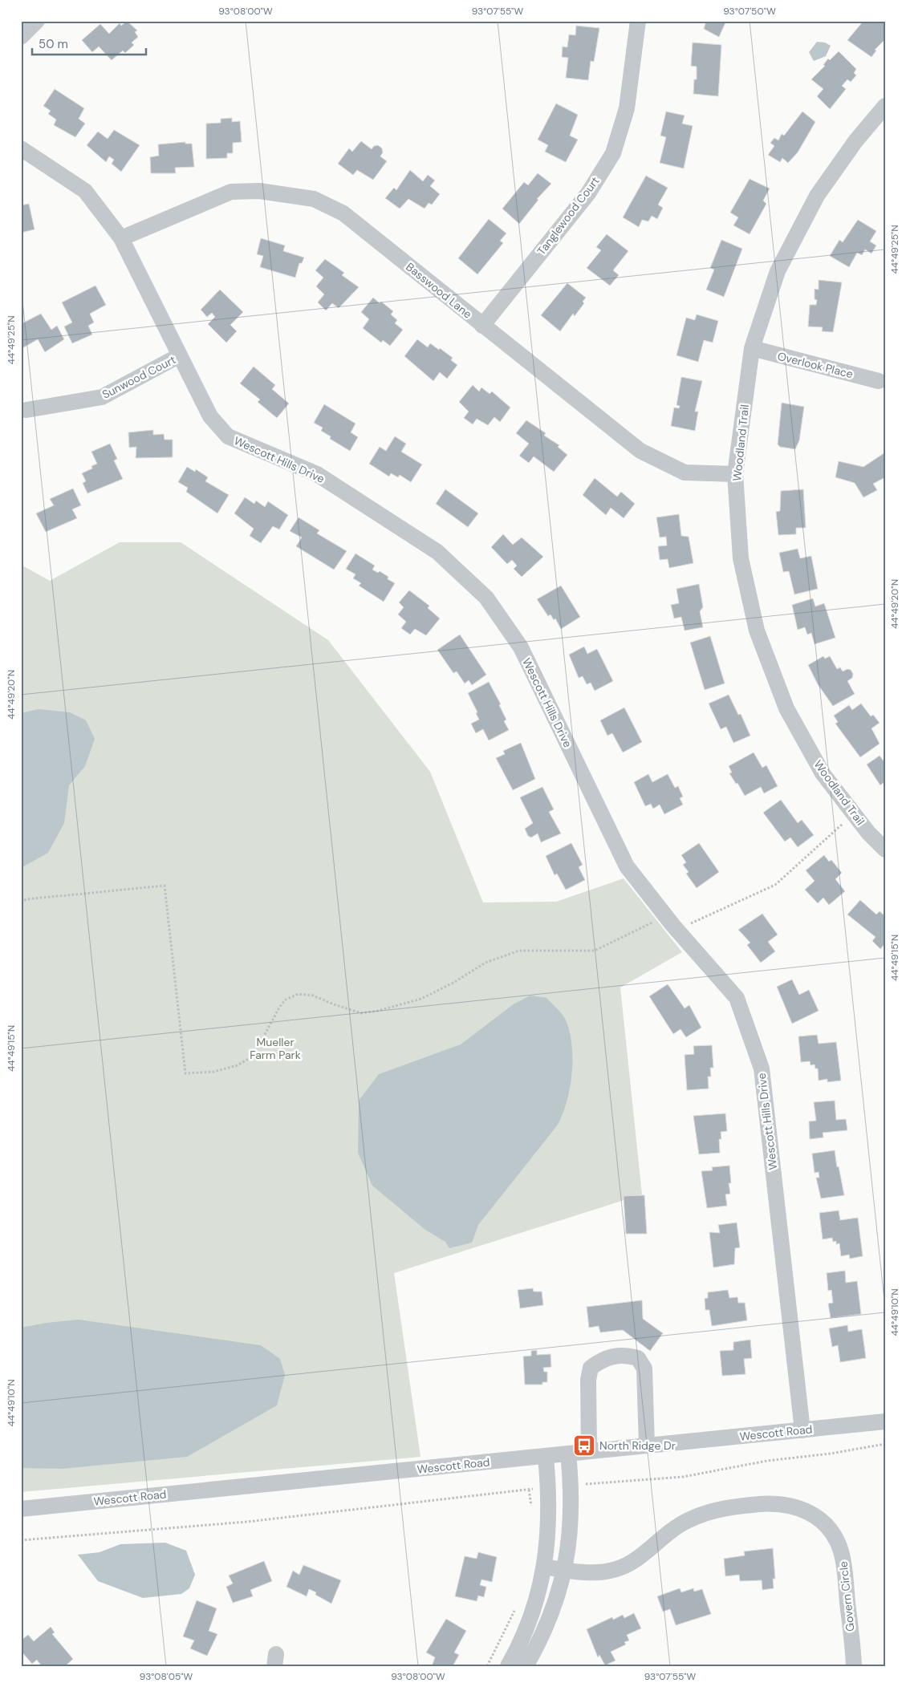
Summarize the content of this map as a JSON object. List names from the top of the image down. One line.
{"streets":{"street":["Tanglewood Court","Basswood Lane","Overlook Place","Sunwood Court","Woodland Trail","Wescott Hills Drive","Wescott Road","Govern Circle"]},"crossings":[["Tanglewood Court","Basswood Lane"],["Basswood Lane","Woodland Trail"],["Basswood Lane","Wescott Hills Drive"],["Overlook Place","Woodland Trail"],["Sunwood Court","Wescott Hills Drive"],["Wescott Hills Drive","Wescott Road"]],"parks":["Mueller Farm Park"],"places":{"bus stop":["North Ridge Dr"]},"scale_bar":"50 m","coordinates":["93°08'00\"W","93°07'55\"W","93°07'50\"W","44°49'25\"N","44°49'20\"N","44°49'15\"N","44°49'10\"N","93°08'05\"W"]}
